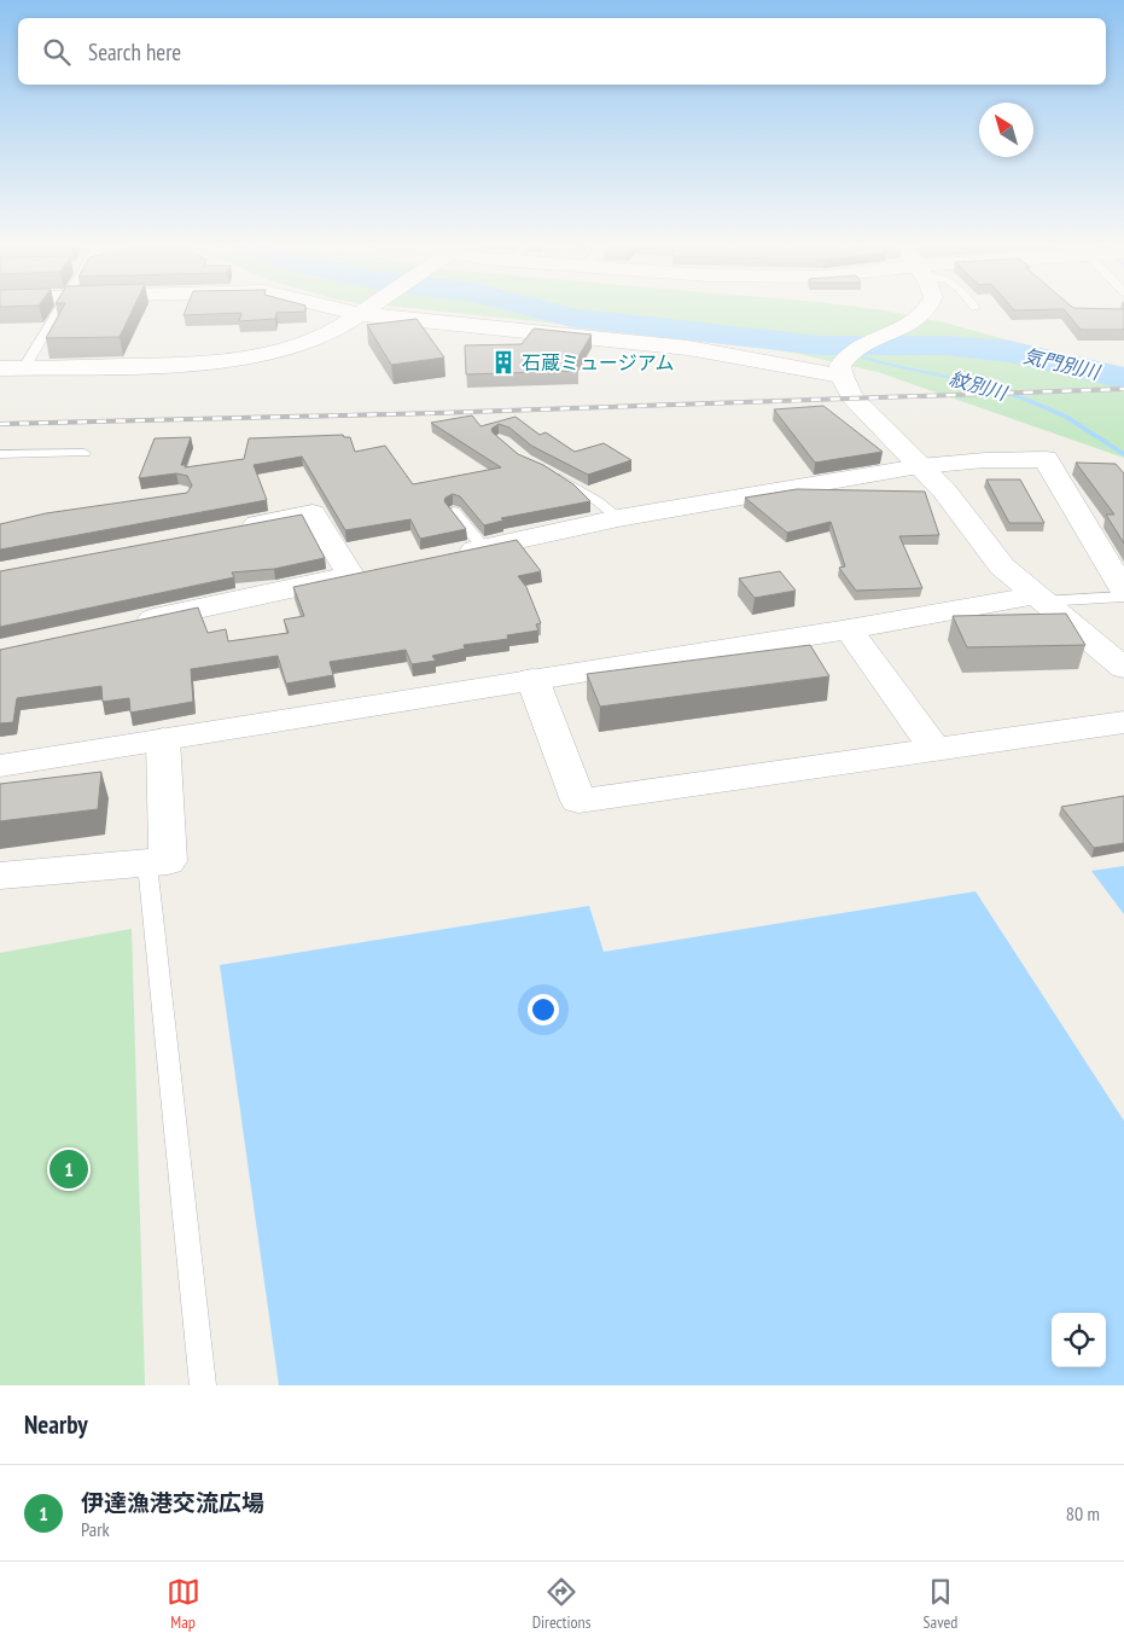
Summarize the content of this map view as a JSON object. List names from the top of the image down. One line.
{"water":["気門別川","紋別川"],"places":{"building":["石蔵ミュージアム"]},"north":"top left","page":{"search":"Search here","pins":"1","heading":"Nearby","list":[{"mark":"1","name":"伊達漁港交流広場","note":"Park","value":"80 m"}],"nav":["Map","Directions","Saved"]}}
